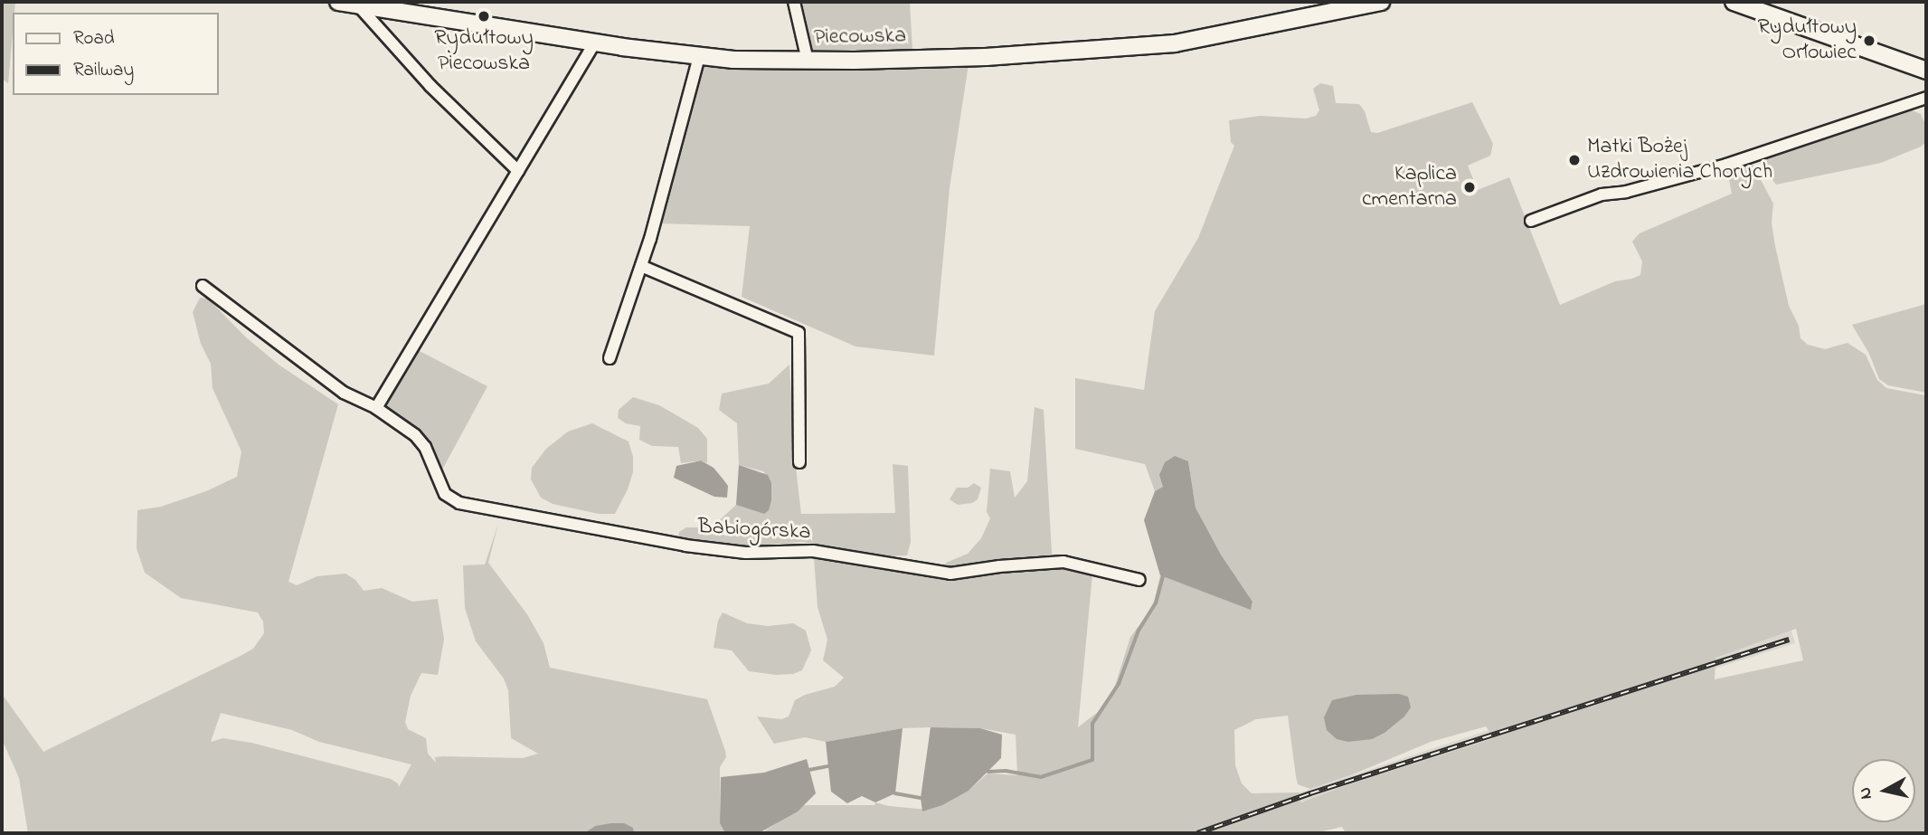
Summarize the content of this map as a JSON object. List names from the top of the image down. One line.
{"streets":{"street":["Piecowska","Babiogórska"]},"places":["Rydułtowy Piecowska","Rydułtowy Orłowiec","Matki Bożej Uzdrowienia Chorych","Kaplica cmentarna"],"legend":["Road","Railway"],"north":"left"}
